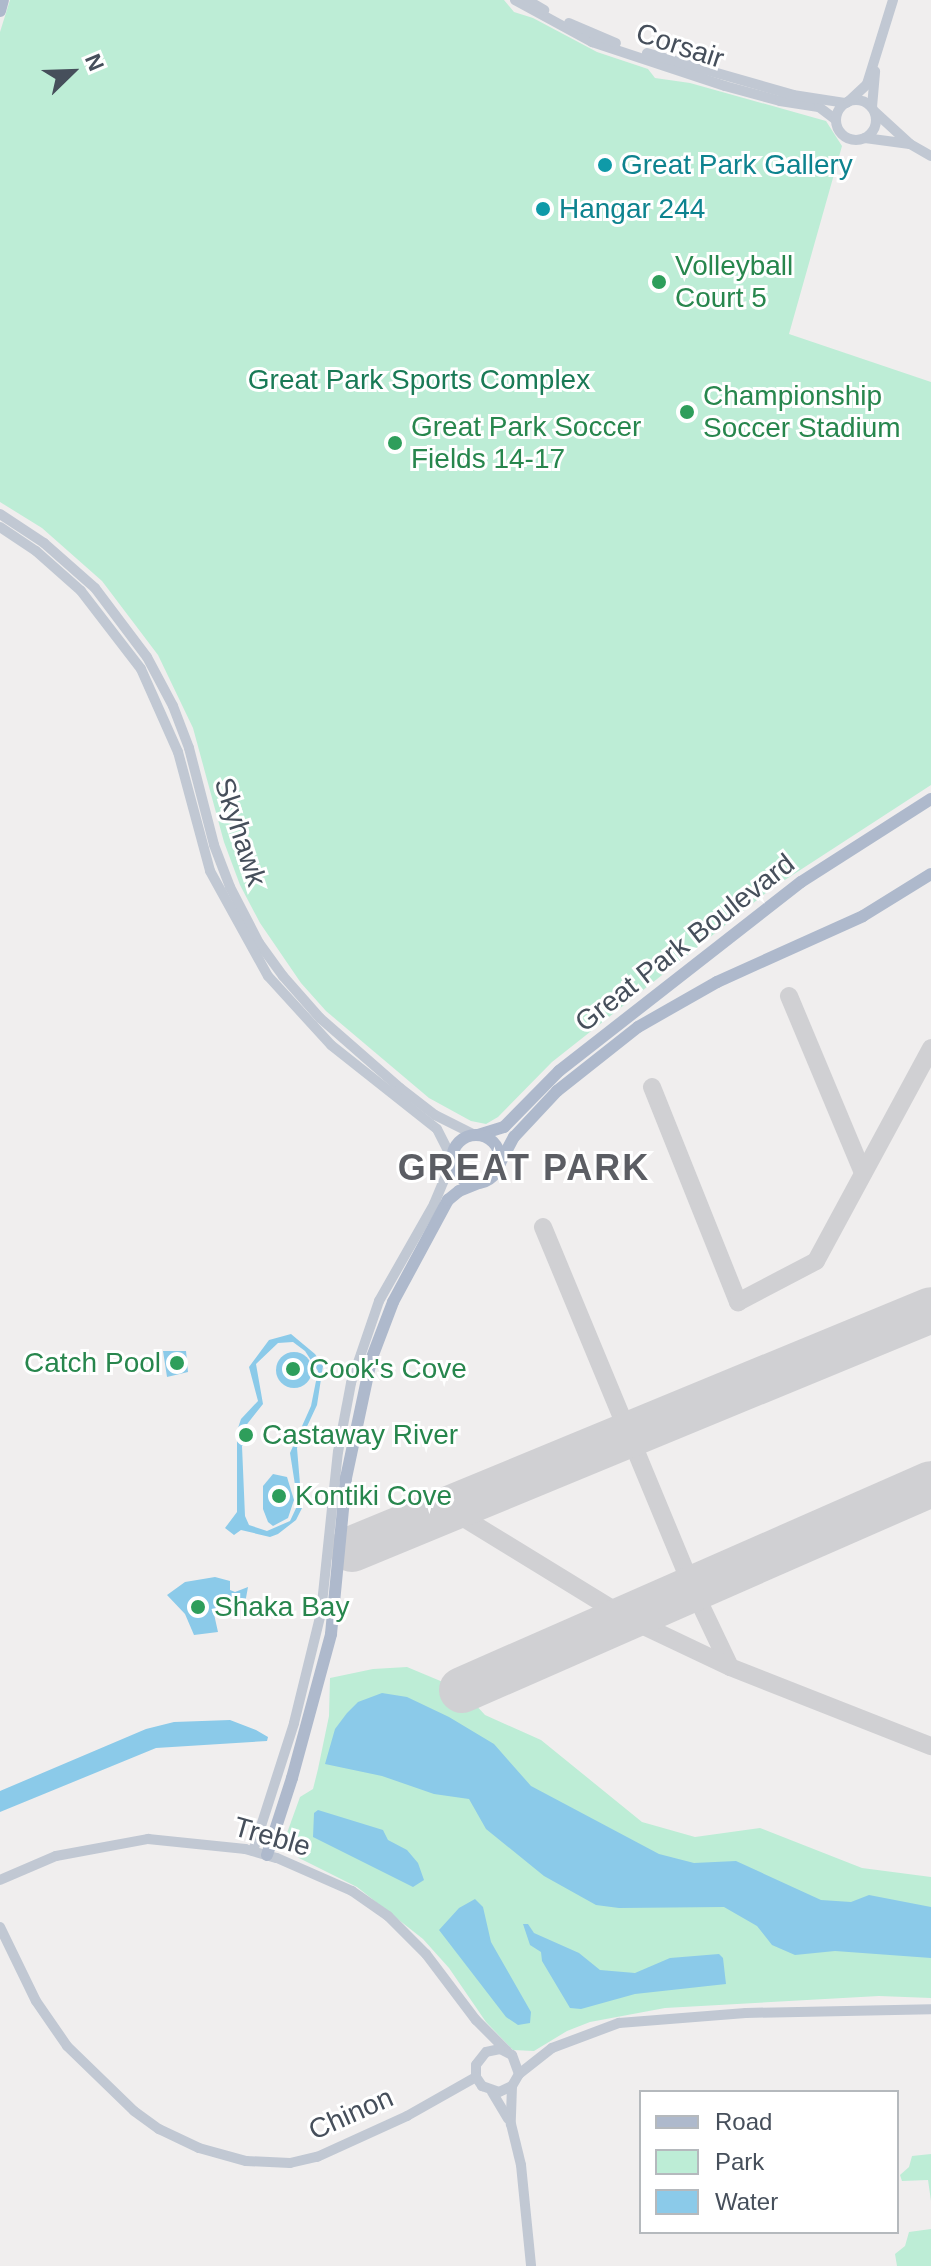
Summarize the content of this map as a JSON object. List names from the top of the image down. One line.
{"streets":{"main road":["Great Park Boulevard"],"street":["Corsair","Skyhawk","Treble","Chinon"]},"crossings":[["Skyhawk","Great Park Boulevard"],["Treble","Chinon"]],"districts":["GREAT PARK"],"parks":["Great Park Sports Complex"],"places":["Great Park Gallery","Hangar 244","Volleyball Court 5","Championship Soccer Stadium","Great Park Soccer Fields 14-17","Catch Pool","Cook's Cove","Castaway River","Kontiki Cove","Shaka Bay"],"legend":["Road","Park","Water"],"north":"top right"}
